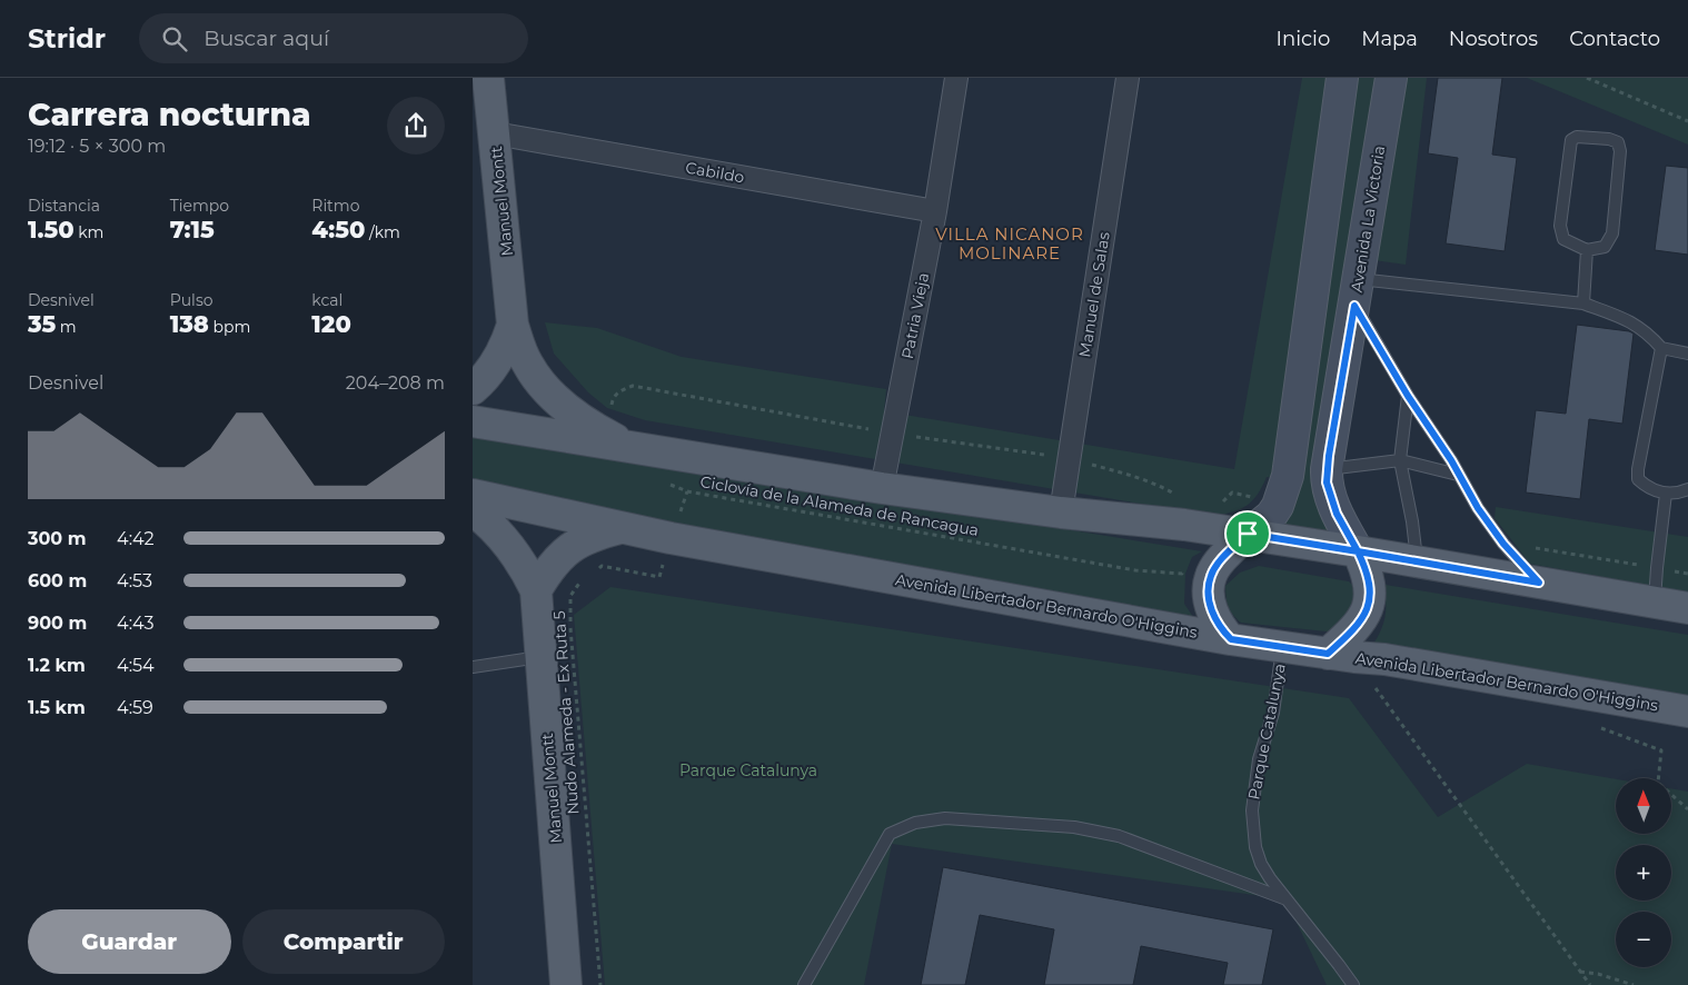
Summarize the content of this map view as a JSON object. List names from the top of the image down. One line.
{"streets":{"main road":["Manuel Montt","Avenida La Victoria","Avenida Libertador Bernardo O'Higgins"],"street":["Cabildo","Manuel de Salas","Patria Vieja"],"lane":["Parque Catalunya"],"path":["Ciclovía de la Alameda de Rancagua","Nudo Alameda - Ex Ruta 5"]},"crossings":[["Cabildo","Manuel Montt"],["Cabildo","Patria Vieja"],["Avenida La Victoria","Avenida Libertador Bernardo O'Higgins"],["Avenida La Victoria","Parque Catalunya"],["Avenida Libertador Bernardo O'Higgins","Parque Catalunya"]],"districts":["VILLA NICANOR MOLINARE"],"parks":["Parque Catalunya"],"north":"top","page":{"header":"Stridr","search":"Buscar aquí","nav":["Inicio","Mapa","Nosotros","Contacto"],"heading":["Carrera nocturna","19:12 · 5 × 300 m"],"stats":[["Distancia","1.50 km"],["Tiempo","7:15"],["Ritmo","4:50 /km"],["Desnivel","35 m"],["Pulso","138 bpm"],["kcal","120"]],"chart":["Desnivel","204–208 m"],"list":[{"name":"300 m","note":"4:42"},{"name":"600 m","note":"4:53"},{"name":"900 m","note":"4:43"},{"name":"1.2 km","note":"4:54"},{"name":"1.5 km","note":"4:59"}],"map_buttons":["+","−"],"buttons":["Guardar","Compartir"]}}
